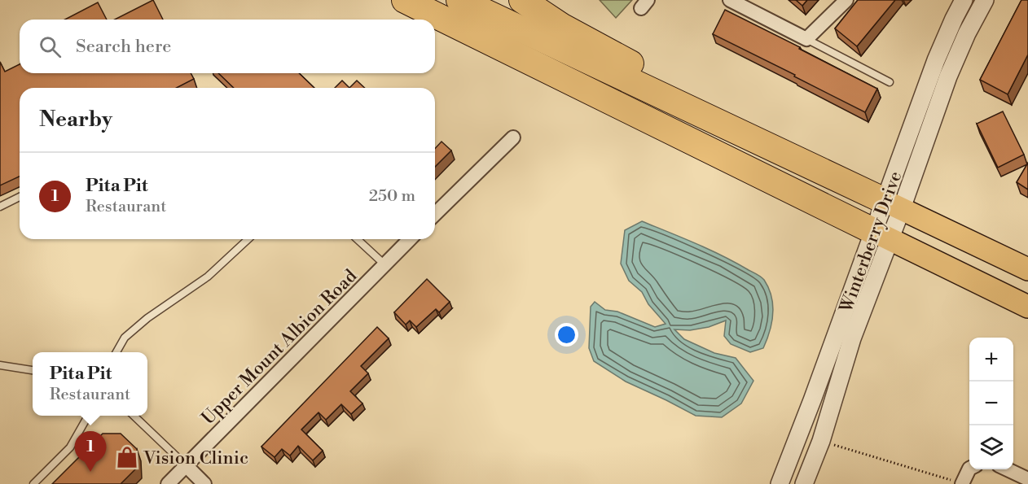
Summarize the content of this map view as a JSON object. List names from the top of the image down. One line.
{"streets":{"street":["Winterberry Drive","Upper Mount Albion Road"]},"places":{"shop":["Vision Clinic"]},"page":{"search":"Search here","heading":"Nearby","list":[{"mark":"1","name":"Pita Pit","note":"Restaurant","value":"250 m"}],"map_buttons":["+","−"],"popup":["Pita Pit","Restaurant"],"pins":"1"}}
